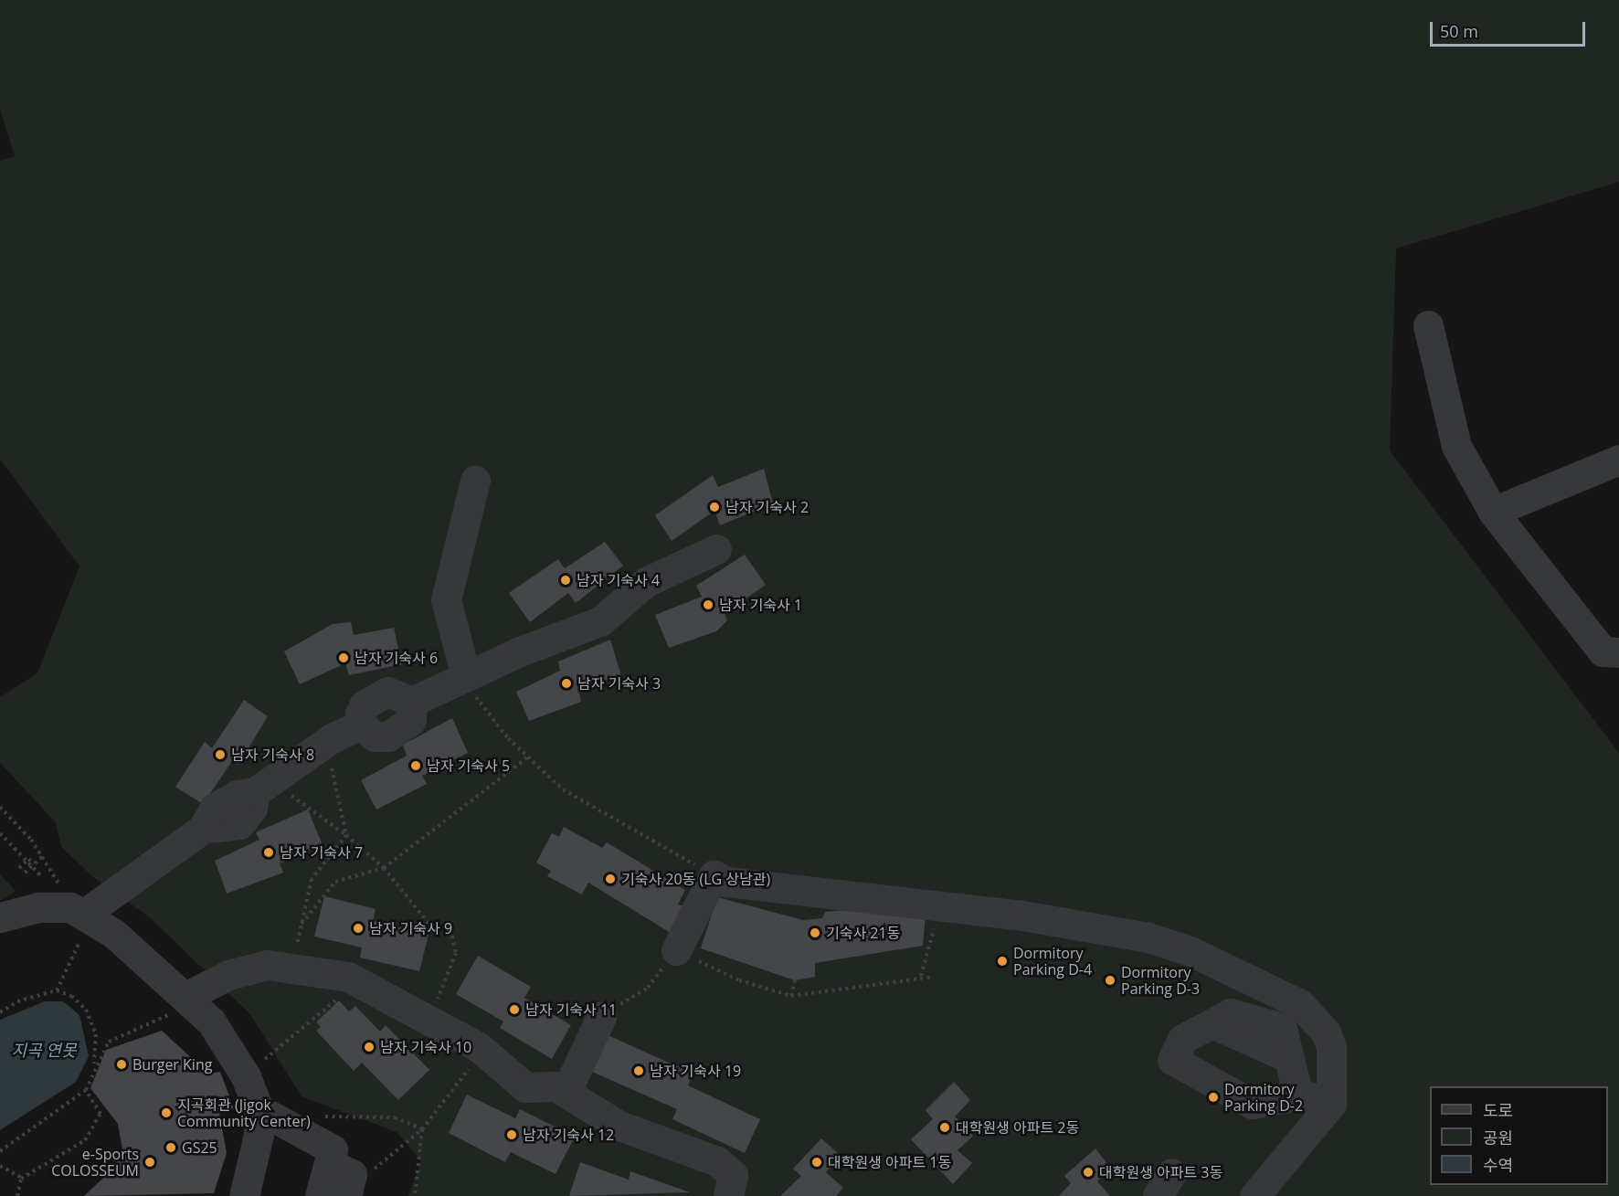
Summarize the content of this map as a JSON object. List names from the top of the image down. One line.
{"water":["지곡 연못"],"places":["남자 기숙사 2","남자 기숙사 4","남자 기숙사 1","남자 기숙사 6","남자 기숙사 3","남자 기숙사 8","남자 기숙사 5","남자 기숙사 7","기숙사 20동 (LG 상남관)","남자 기숙사 9","기숙사 21동","Dormitory Parking D-4","Dormitory Parking D-3","남자 기숙사 11","남자 기숙사 10","Burger King","남자 기숙사 19","Dormitory Parking D-2","지곡회관 (Jigok Community Center)","대학원생 아파트 2동","남자 기숙사 12","GS25","e-Sports COLOSSEUM","대학원생 아파트 1동","대학원생 아파트 3동"],"legend":["도로","공원","수역"],"scale_bar":"50 m"}
